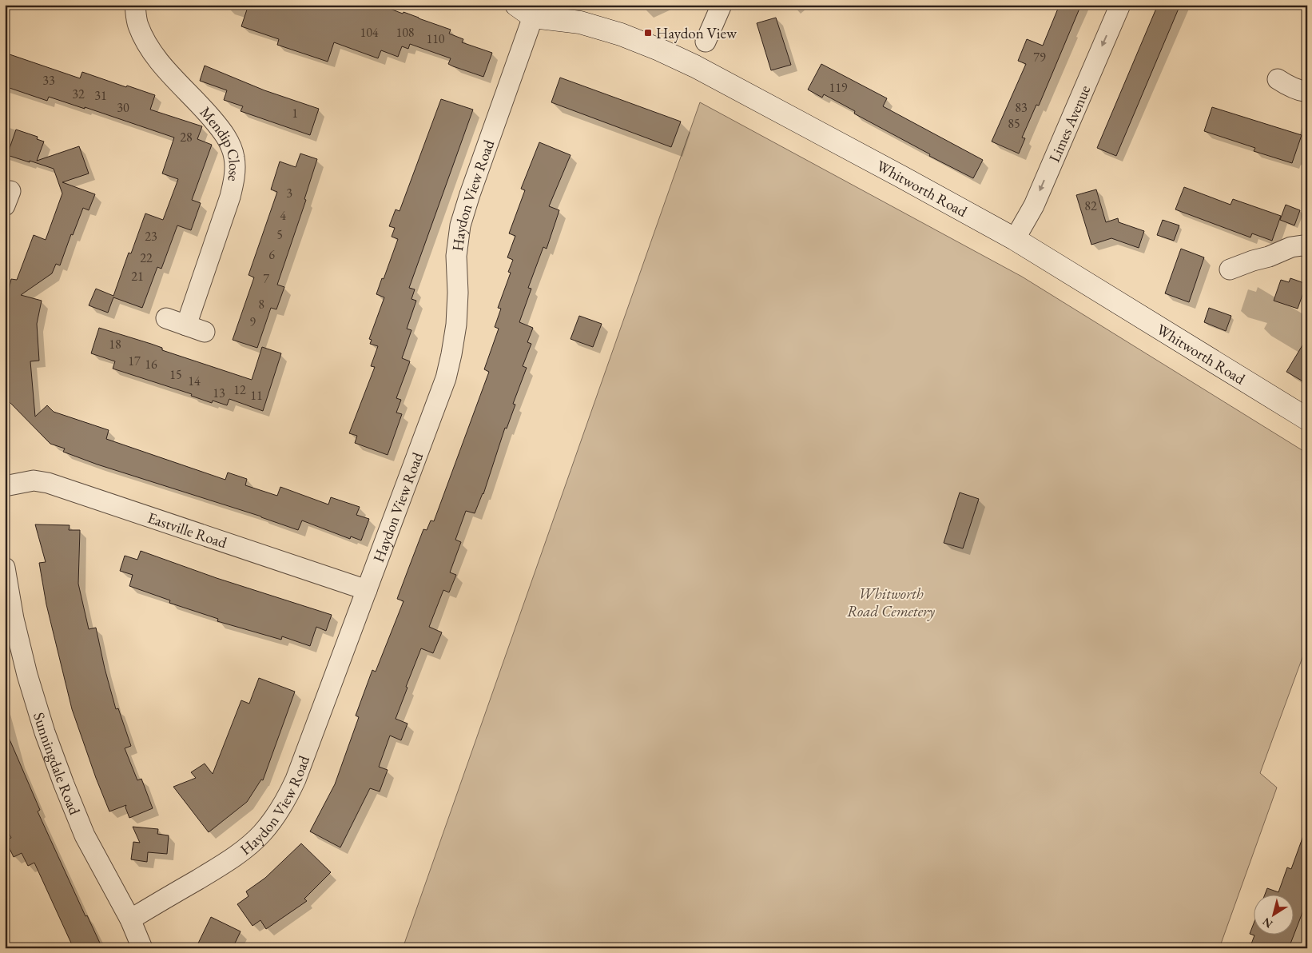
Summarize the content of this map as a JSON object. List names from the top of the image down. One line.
{"streets":{"main road":["Whitworth Road"],"street":["Limes Avenue","Mendip Close","Haydon View Road","Eastville Road","Sunningdale Road"]},"crossings":[["Limes Avenue","Whitworth Road"],["Whitworth Road","Haydon View Road"],["Haydon View Road","Eastville Road"],["Haydon View Road","Sunningdale Road"]],"one_way":["Limes Avenue"],"parks":["Whitworth Road Cemetery"],"places":{"transit":["Haydon View"]},"house_numbers":["104","108","110","79","33","119","32","31","30","83","1","85","28","3","82","4","5","23","6","22","21","7","8","9","18","17","16","15","14","12","13","11"],"north":"bottom left"}
